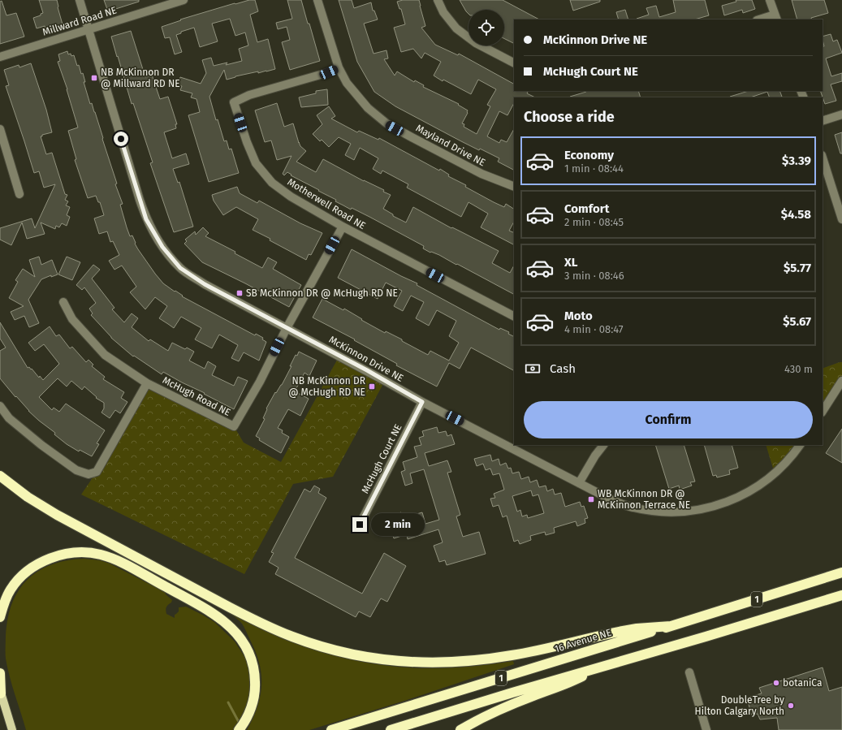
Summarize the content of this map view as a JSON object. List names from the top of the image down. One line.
{"streets":{"highway":["1","16 Avenue NE"],"street":["Millward Road NE","Mayland Drive NE","Motherwell Road NE","McKinnon Drive NE","McHugh Road NE","McHugh Court NE"]},"crossings":[["Millward Road NE","McKinnon Drive NE"],["Mayland Drive NE","Motherwell Road NE"],["Motherwell Road NE","McHugh Road NE"],["McKinnon Drive NE","McHugh Road NE"],["McKinnon Drive NE","McHugh Court NE"]],"places":{"transit":["NB McKinnon DR @ Millward RD NE","SB McKinnon DR @ McHugh RD NE","NB McKinnon DR @ McHugh RD NE","WB McKinnon DR @ McKinnon Terrace NE"],"other":["botaniCa","DoubleTree by Hilton Calgary North"]},"page":{"banner":["McKinnon Drive NE","McHugh Court NE"],"heading":"Choose a ride","list":[{"name":"Economy","note":"1 min · 08:44","value":"$3.39"},{"name":"Comfort","note":"2 min · 08:45","value":"$4.58"},{"name":"XL","note":"3 min · 08:46","value":"$5.77"},{"name":"Moto","note":"4 min · 08:47","value":"$5.67"}],"pay":["Cash","430 m"],"buttons":"Confirm","bubble":"2 min"}}
